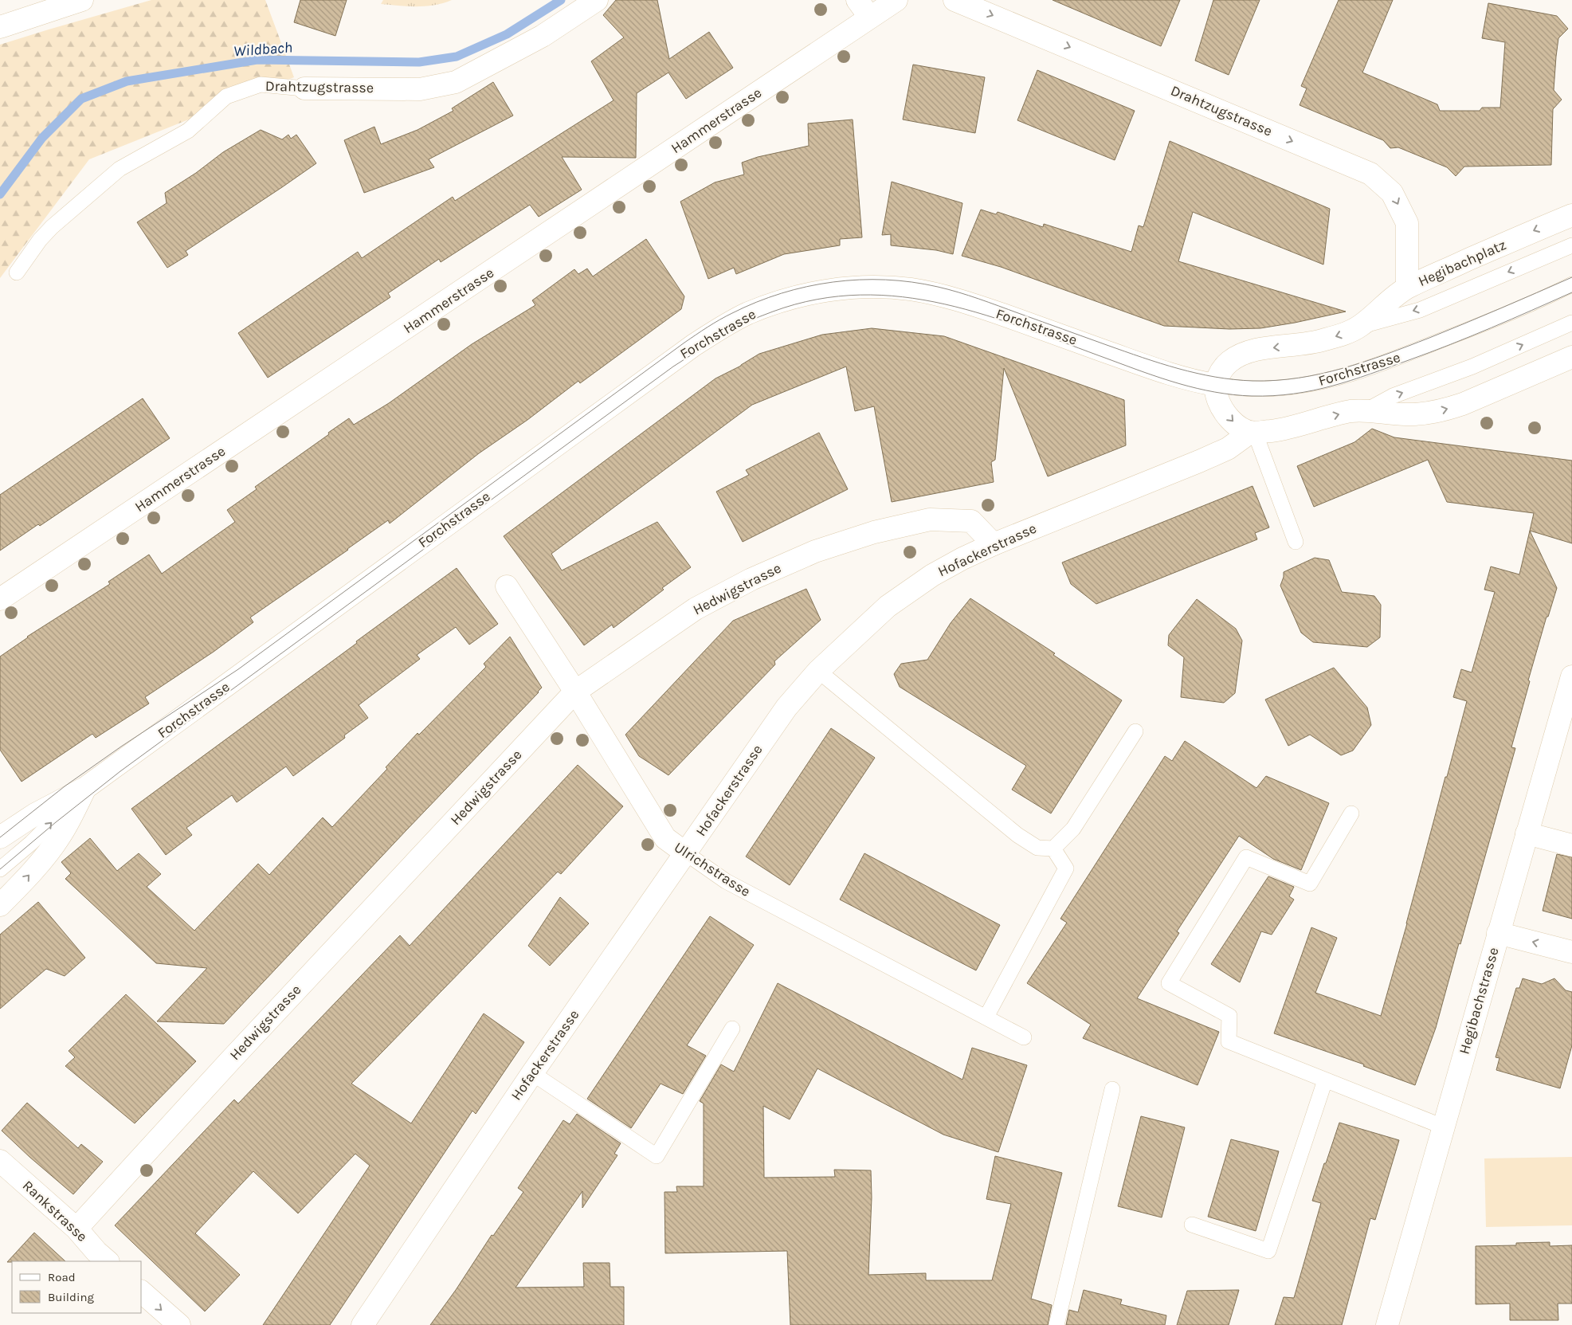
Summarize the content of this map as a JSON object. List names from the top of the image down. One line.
{"streets":{"main road":["Drahtzugstrasse","Hammerstrasse","Hegibachplatz","Forchstrasse","Hofackerstrasse","Hedwigstrasse","Ulrichstrasse","Hegibachstrasse","Rankstrasse"]},"crossings":[["Drahtzugstrasse","Hegibachplatz"],["Hegibachplatz","Forchstrasse"],["Hofackerstrasse","Hedwigstrasse"],["Hofackerstrasse","Ulrichstrasse"],["Hedwigstrasse","Ulrichstrasse"],["Hedwigstrasse","Rankstrasse"]],"one_way":["Drahtzugstrasse"],"water":["Wildbach"],"legend":["Road","Building"]}
